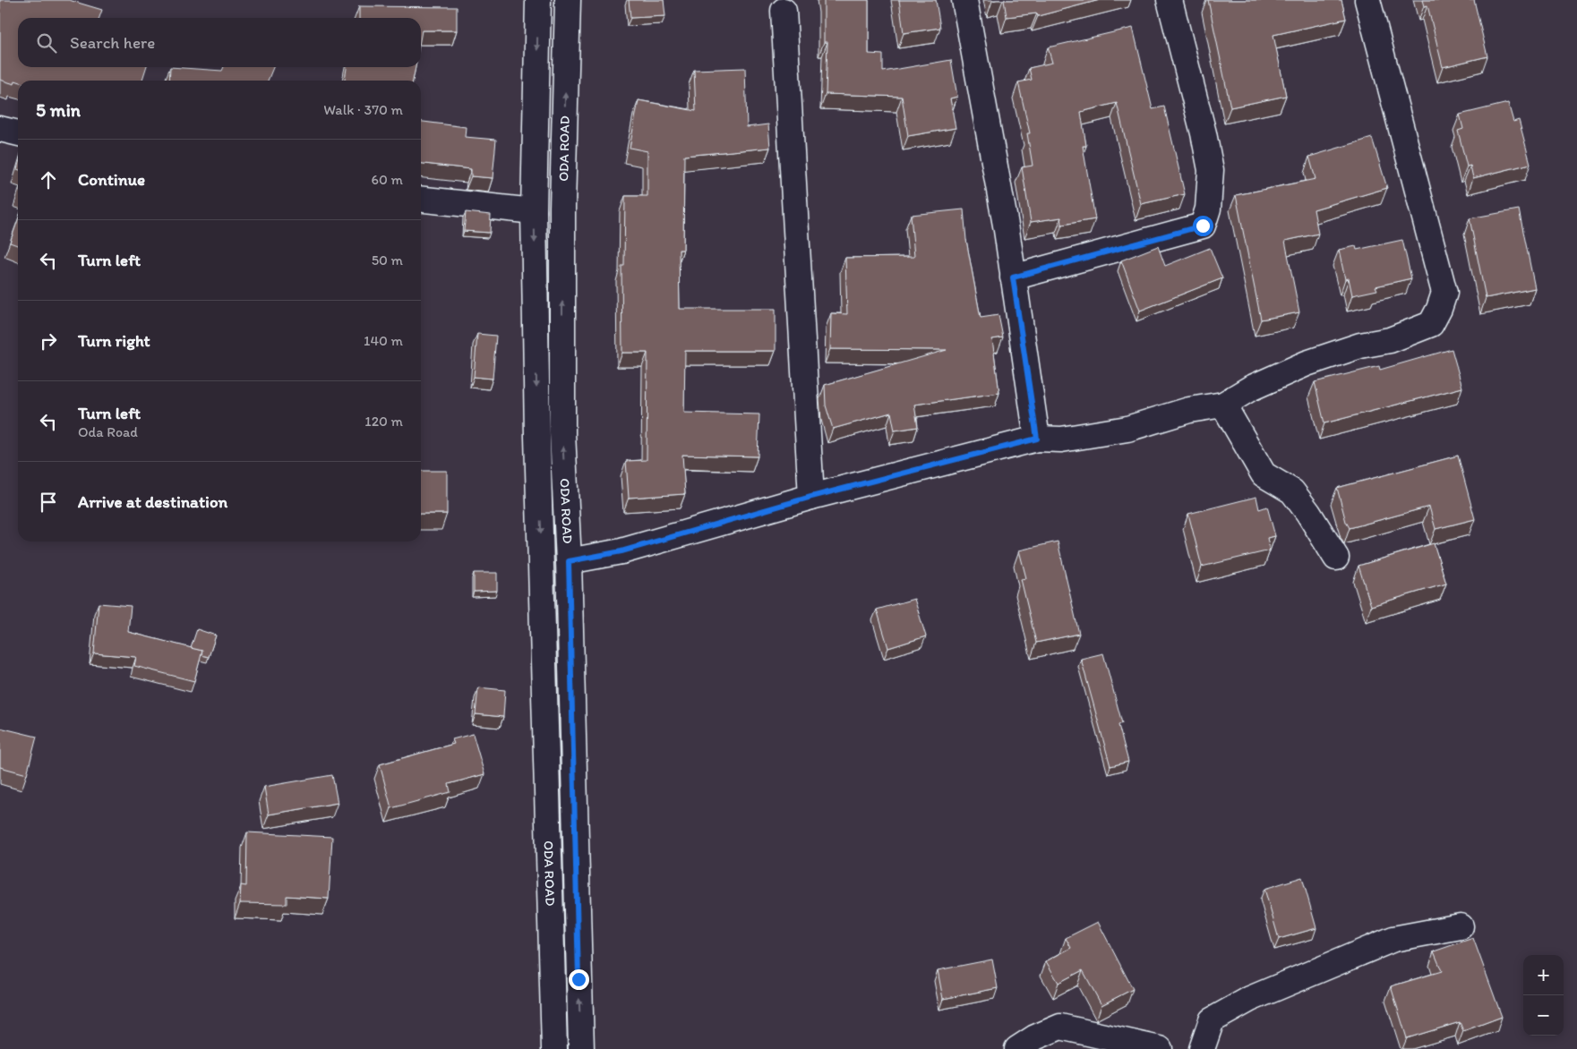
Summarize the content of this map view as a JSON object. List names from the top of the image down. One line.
{"streets":{"street":["ODA ROAD"]},"page":{"search":"Search here","heading":["5 min","Walk · 370 m"],"list":[["Continue","60 m"],["Turn left","50 m"],["Turn right","140 m"],["Turn left","Oda Road","120 m"],"Arrive at destination"],"map_buttons":["+","−"]}}
